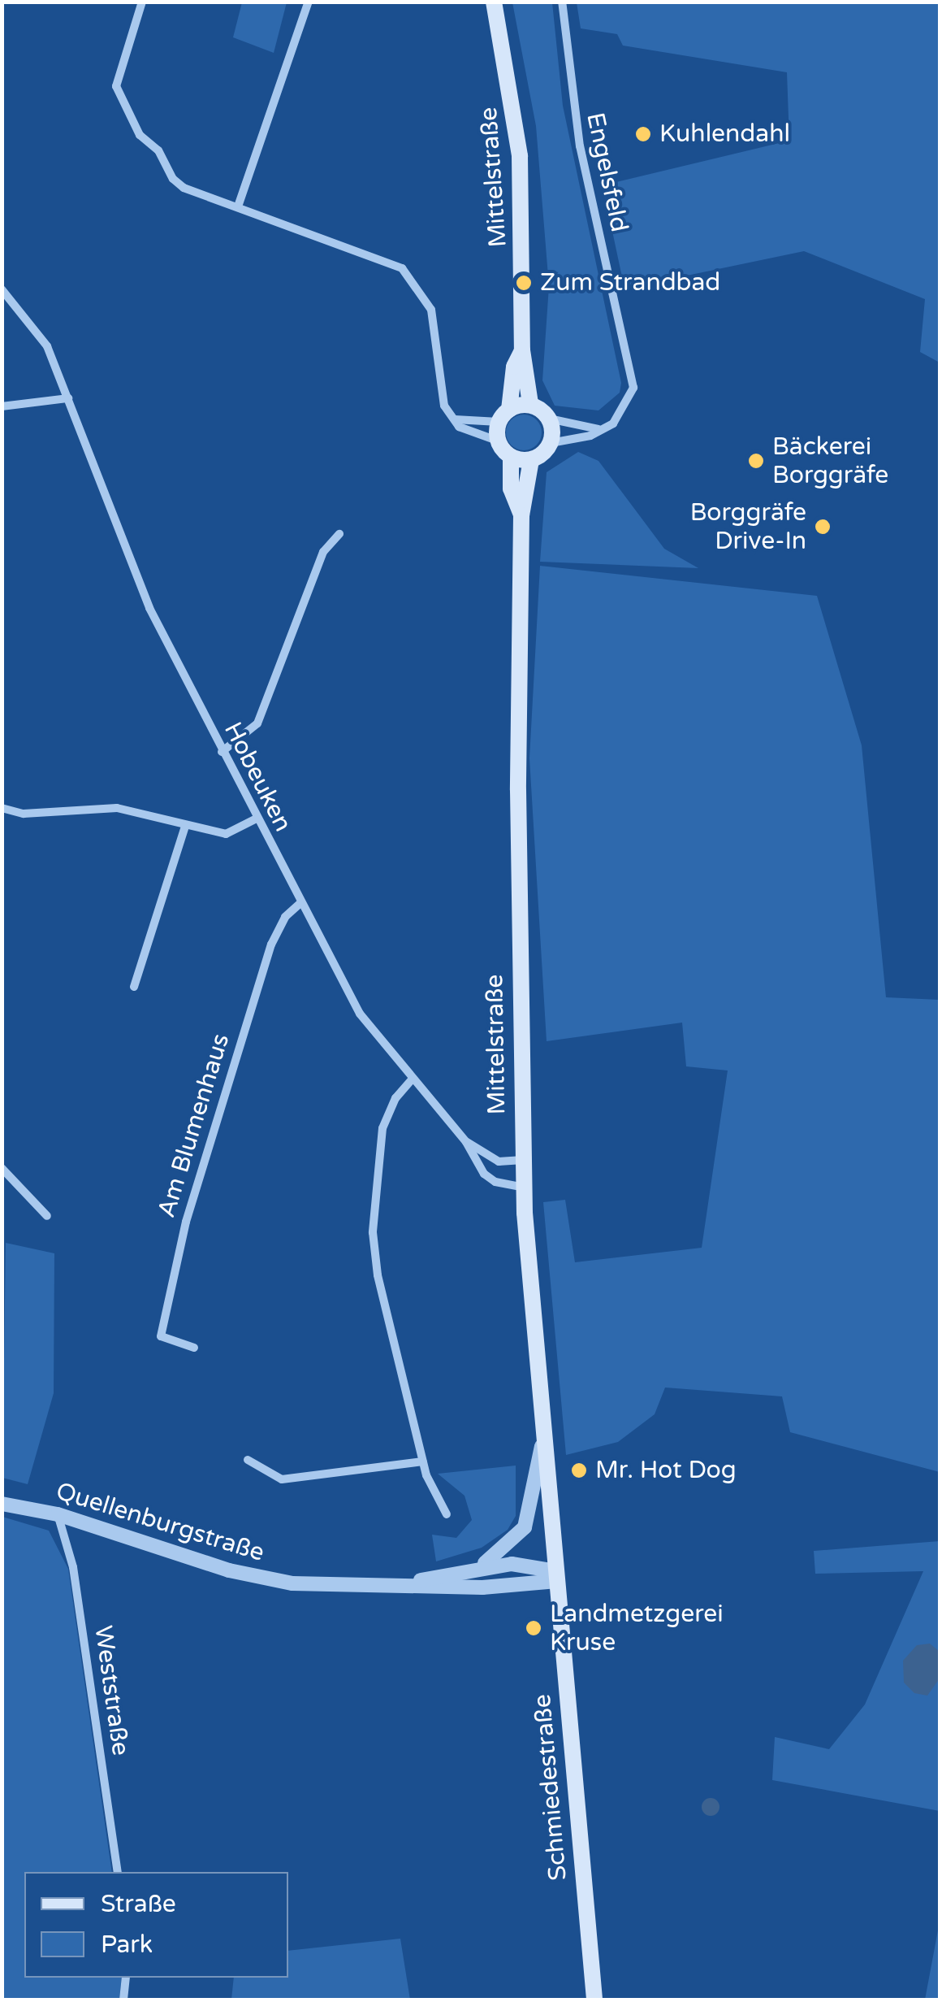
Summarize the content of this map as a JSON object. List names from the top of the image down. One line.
{"streets":{"main road":["Mittelstraße","Schmiedestraße"],"street":["Engelsfeld","Hobeuken","Am Blumenhaus","Quellenburgstraße","Weststraße"]},"crossings":[["Engelsfeld","Mittelstraße"],["Mittelstraße","Hobeuken"],["Mittelstraße","Quellenburgstraße"],["Mittelstraße","Schmiedestraße"],["Hobeuken","Am Blumenhaus"],["Quellenburgstraße","Weststraße"],["Quellenburgstraße","Schmiedestraße"]],"places":["Kuhlendahl","Zum Strandbad","Bäckerei Borggräfe","Borggräfe Drive-In","Mr. Hot Dog","Landmetzgerei Kruse"],"legend":["Straße","Park"]}
